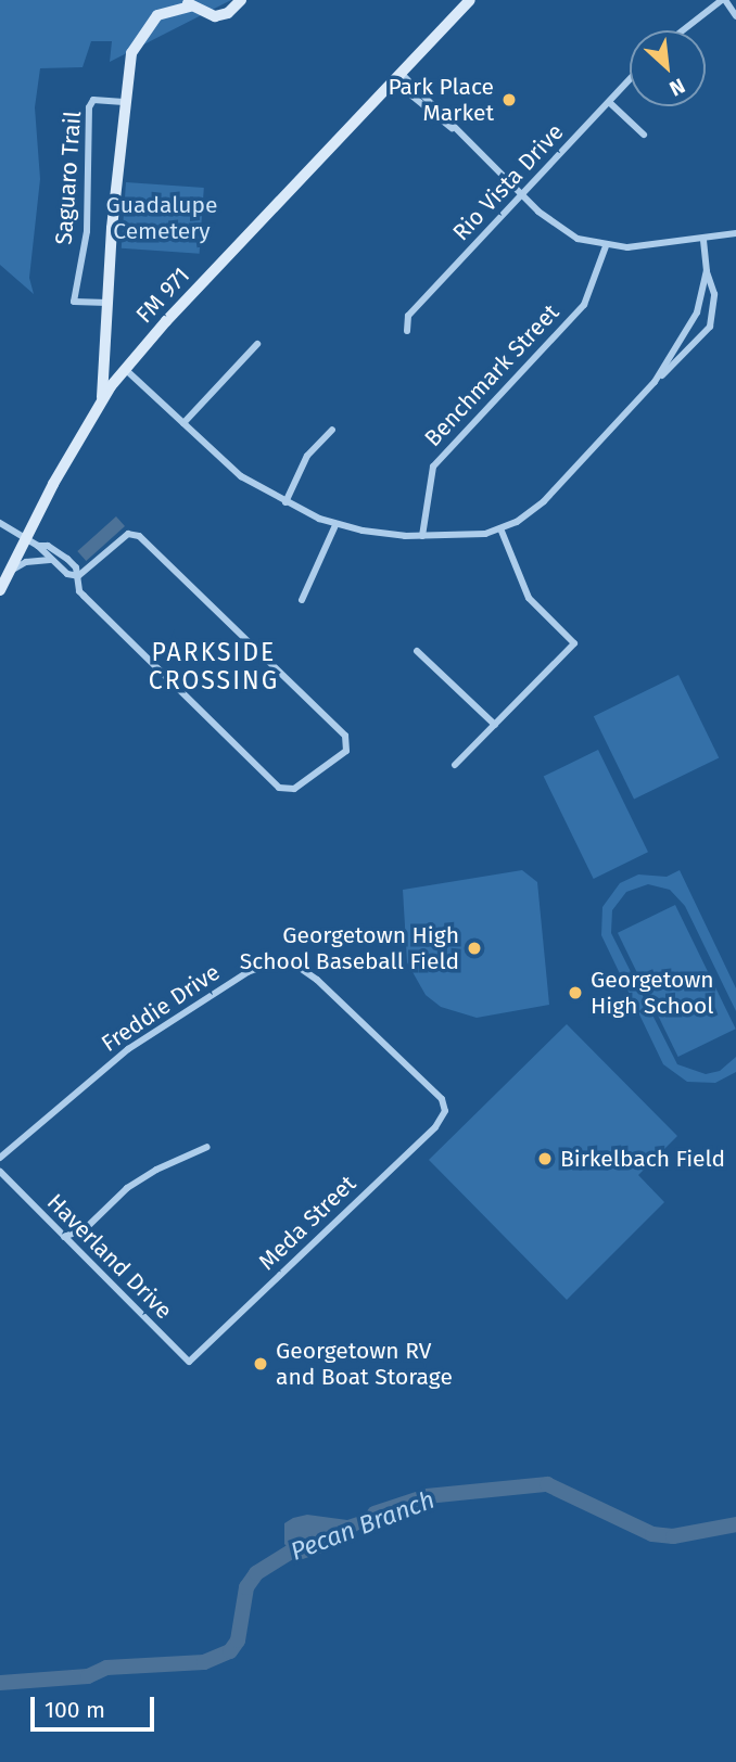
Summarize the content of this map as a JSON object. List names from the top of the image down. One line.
{"streets":{"main road":["FM 971"],"street":["Saguaro Trail","Rio Vista Drive","Benchmark Street","Freddie Drive","Meda Street","Haverland Drive"]},"crossings":[["Freddie Drive","Meda Street"],["Meda Street","Haverland Drive"]],"districts":["PARKSIDE CROSSING"],"water":["Pecan Branch"],"parks":["Guadalupe Cemetery"],"places":["Park Place Market","Georgetown High School Baseball Field","Georgetown High School","Birkelbach Field","Georgetown RV and Boat Storage"],"scale_bar":"100 m","north":"bottom right"}
